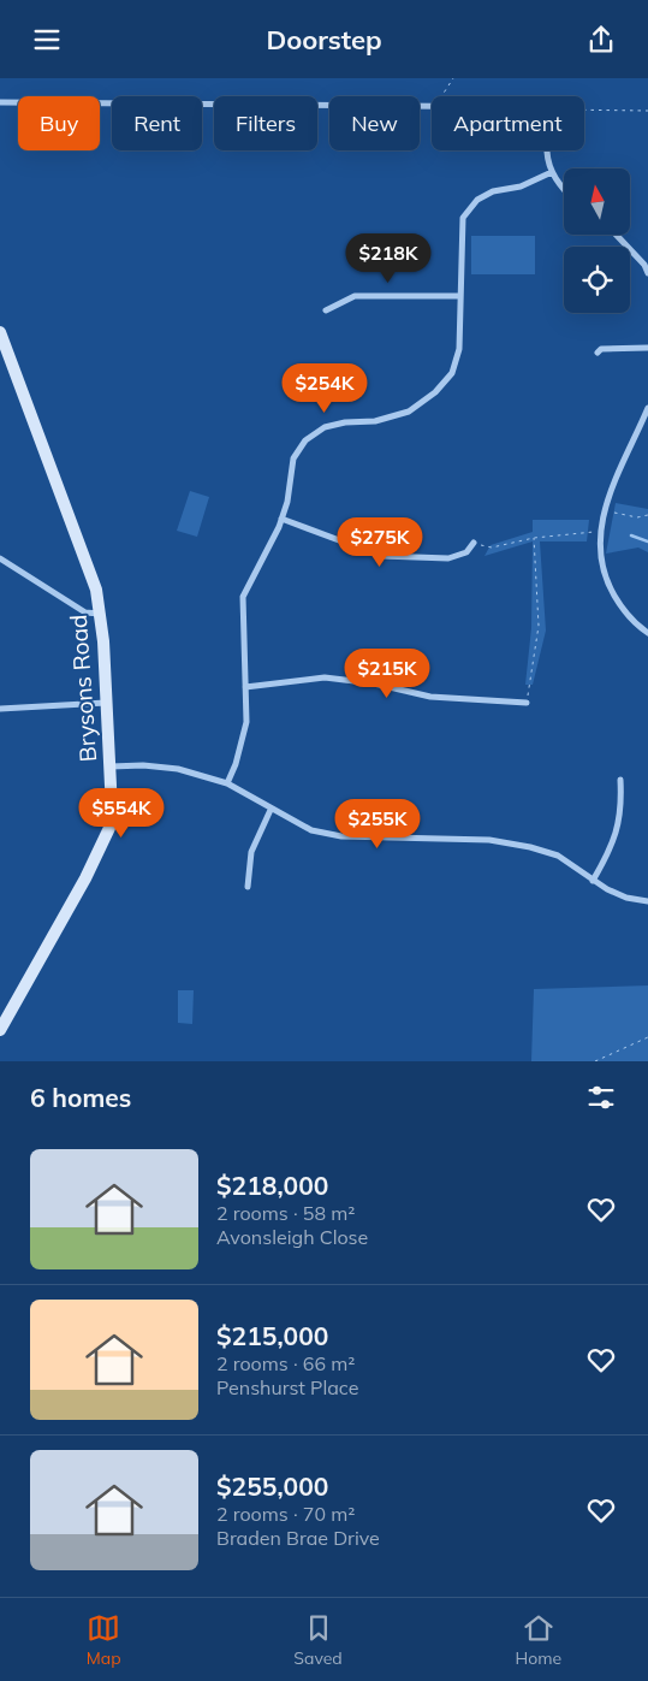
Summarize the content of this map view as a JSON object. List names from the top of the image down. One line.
{"streets":{"street":["Brysons Road"]},"north":"top","page":{"header":"Doorstep","chip":["Buy","Rent","Filters","New","Apartment"],"price":["$218K","$254K","$275K","$215K","$554K","$255K"],"heading":"6 homes","list":[{"name":"$218,000","note":"2 rooms · 58 m² · Avonsleigh Close"},{"name":"$215,000","note":"2 rooms · 66 m² · Penshurst Place"},{"name":"$255,000","note":"2 rooms · 70 m² · Braden Brae Drive"}],"tabs":["Map","Saved","Home"]}}
